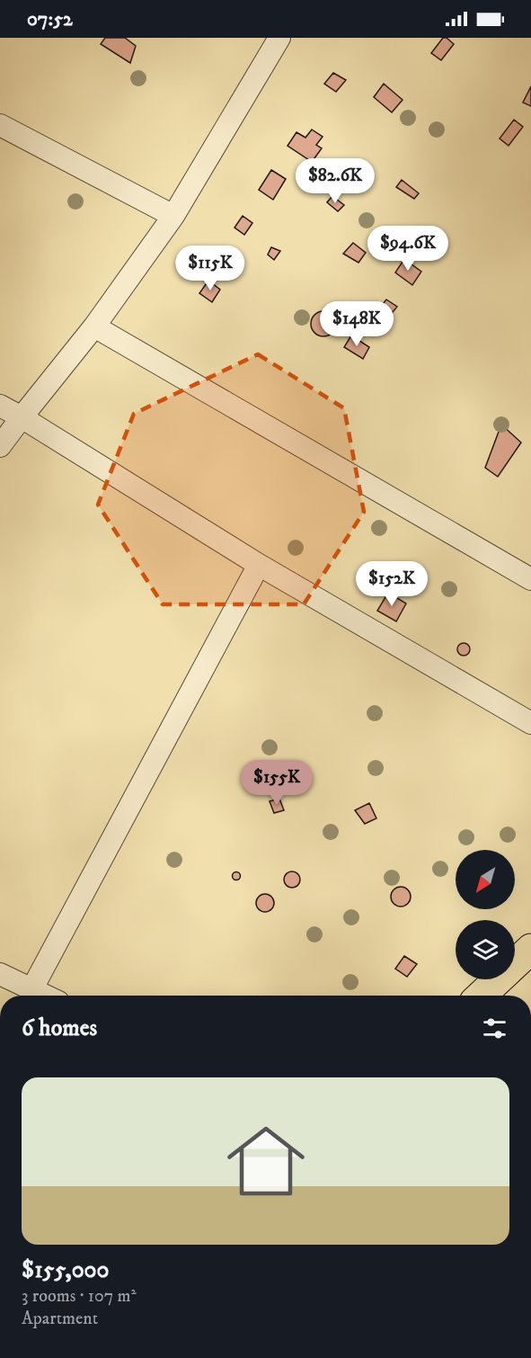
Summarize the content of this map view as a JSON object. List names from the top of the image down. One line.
{"north":"bottom left","page":{"status":"07:52","price":["$82.6K","$94.6K","$115K","$148K","$152K","$155K"],"heading":"6 homes","list":[{"name":"$155,000","note":"3 rooms · 107 m² · Apartment"}]}}
